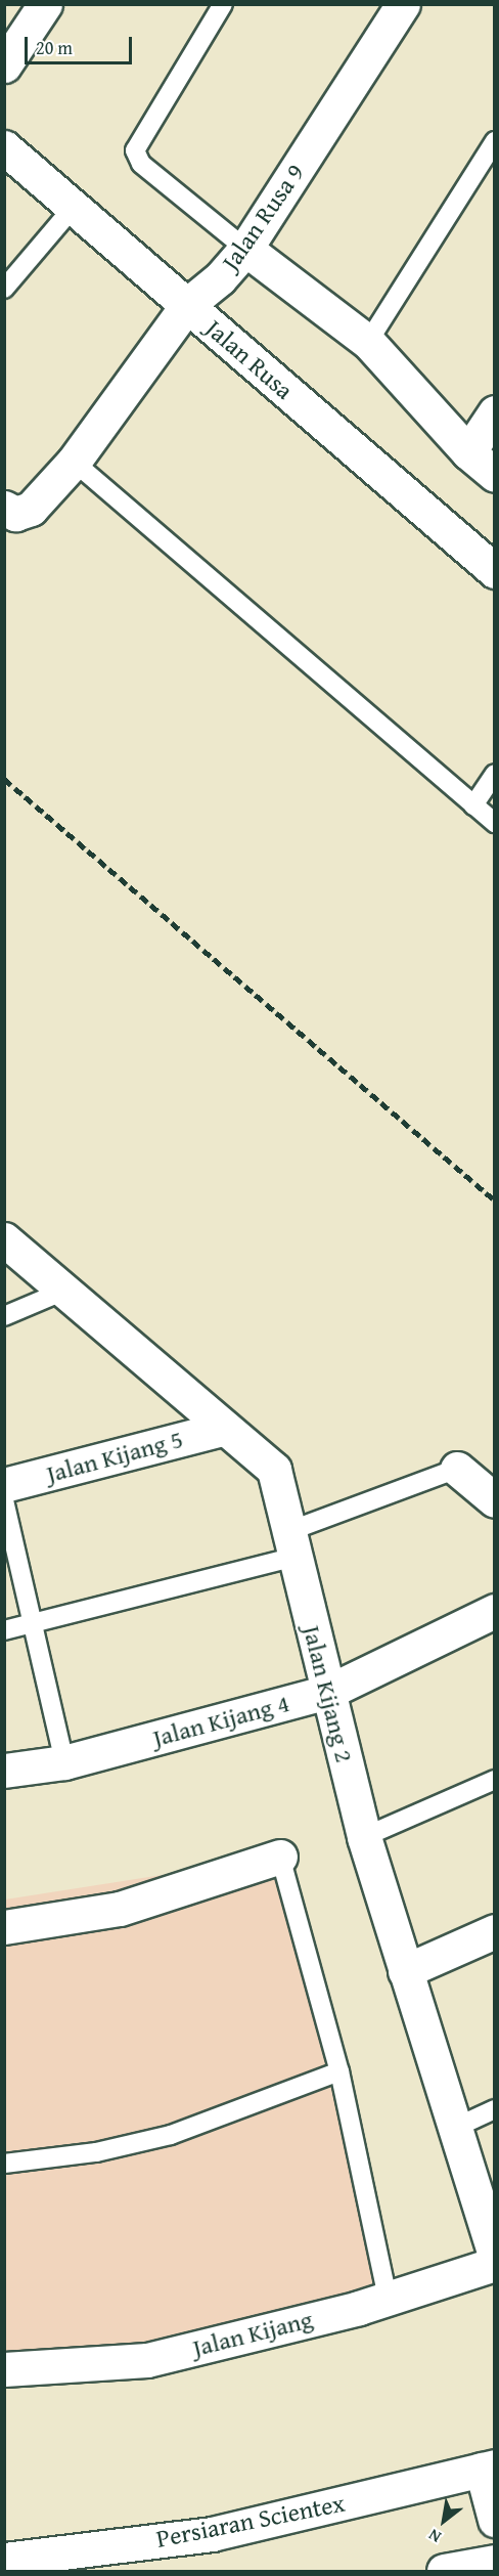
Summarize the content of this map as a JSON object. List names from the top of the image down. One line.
{"streets":{"street":["Jalan Rusa 9","Jalan Rusa","Jalan Kijang 5","Jalan Kijang 2","Jalan Kijang 4","Jalan Kijang","Persiaran Scientex"]},"crossings":[["Jalan Rusa 9","Jalan Rusa"],["Jalan Kijang 5","Jalan Kijang 2"],["Jalan Kijang 2","Jalan Kijang 4"]],"scale_bar":"20 m","north":"bottom left"}
